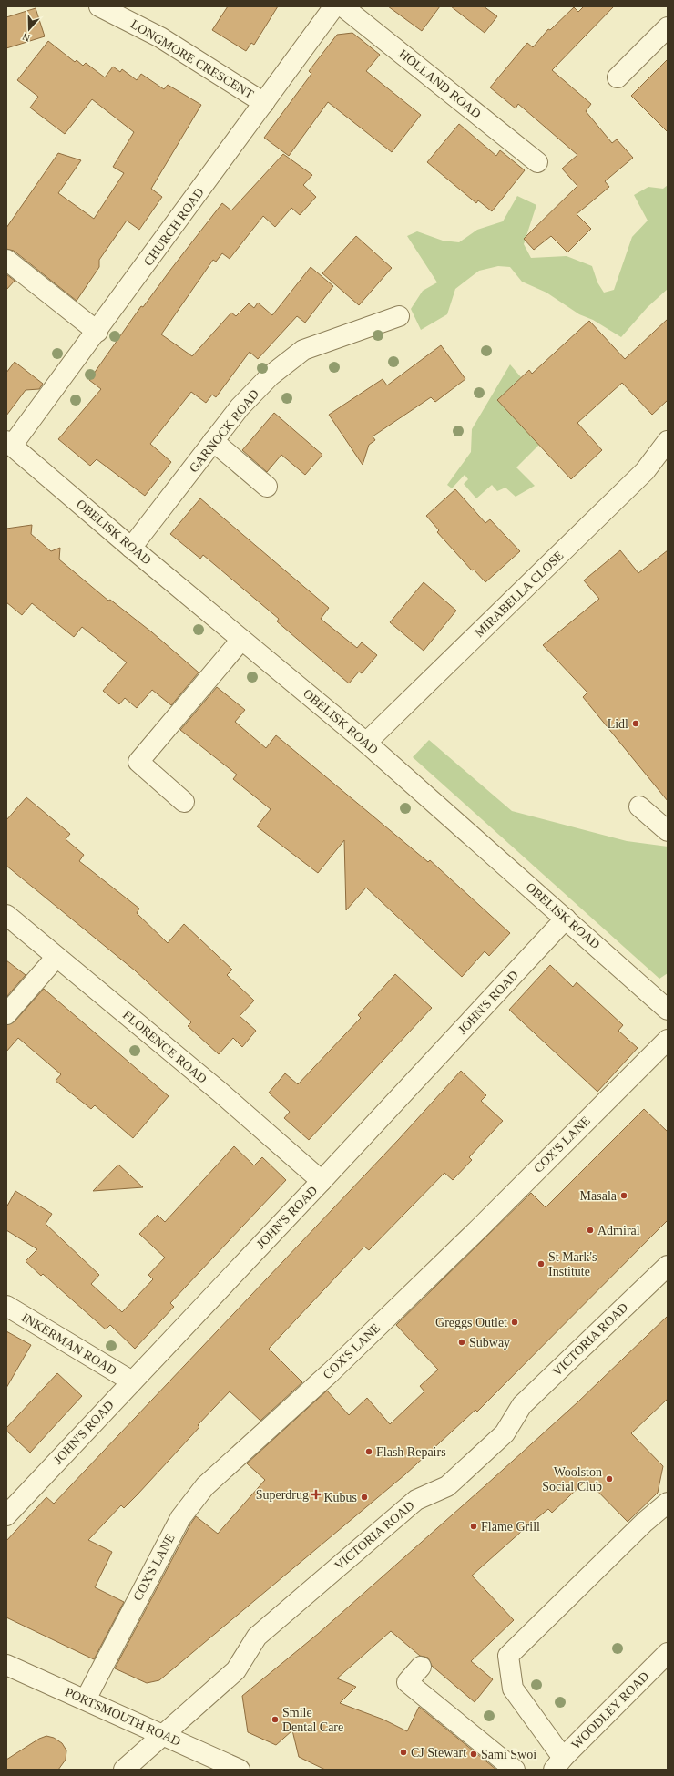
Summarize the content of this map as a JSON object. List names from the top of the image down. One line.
{"streets":{"street":["LONGMORE CRESCENT","HOLLAND ROAD","CHURCH ROAD","GARNOCK ROAD","OBELISK ROAD","MIRABELLA CLOSE","JOHN'S ROAD","FLORENCE ROAD","COX'S LANE","VICTORIA ROAD","INKERMAN ROAD","WOODLEY ROAD","PORTSMOUTH ROAD"]},"crossings":[["LONGMORE CRESCENT","CHURCH ROAD"],["CHURCH ROAD","OBELISK ROAD"],["GARNOCK ROAD","OBELISK ROAD"],["OBELISK ROAD","MIRABELLA CLOSE"],["OBELISK ROAD","JOHN'S ROAD"],["JOHN'S ROAD","FLORENCE ROAD"],["JOHN'S ROAD","INKERMAN ROAD"],["COX'S LANE","PORTSMOUTH ROAD"],["VICTORIA ROAD","PORTSMOUTH ROAD"]],"places":{"other":["Lidl","Masala","Admiral","St Mark's Institute","Greggs Outlet","Subway","Flash Repairs","Woolston Social Club","Kubus","Flame Grill","Smile Dental Care","CJ Stewart","Sami Swoi"],"health":["Superdrug"]},"north":"bottom"}
